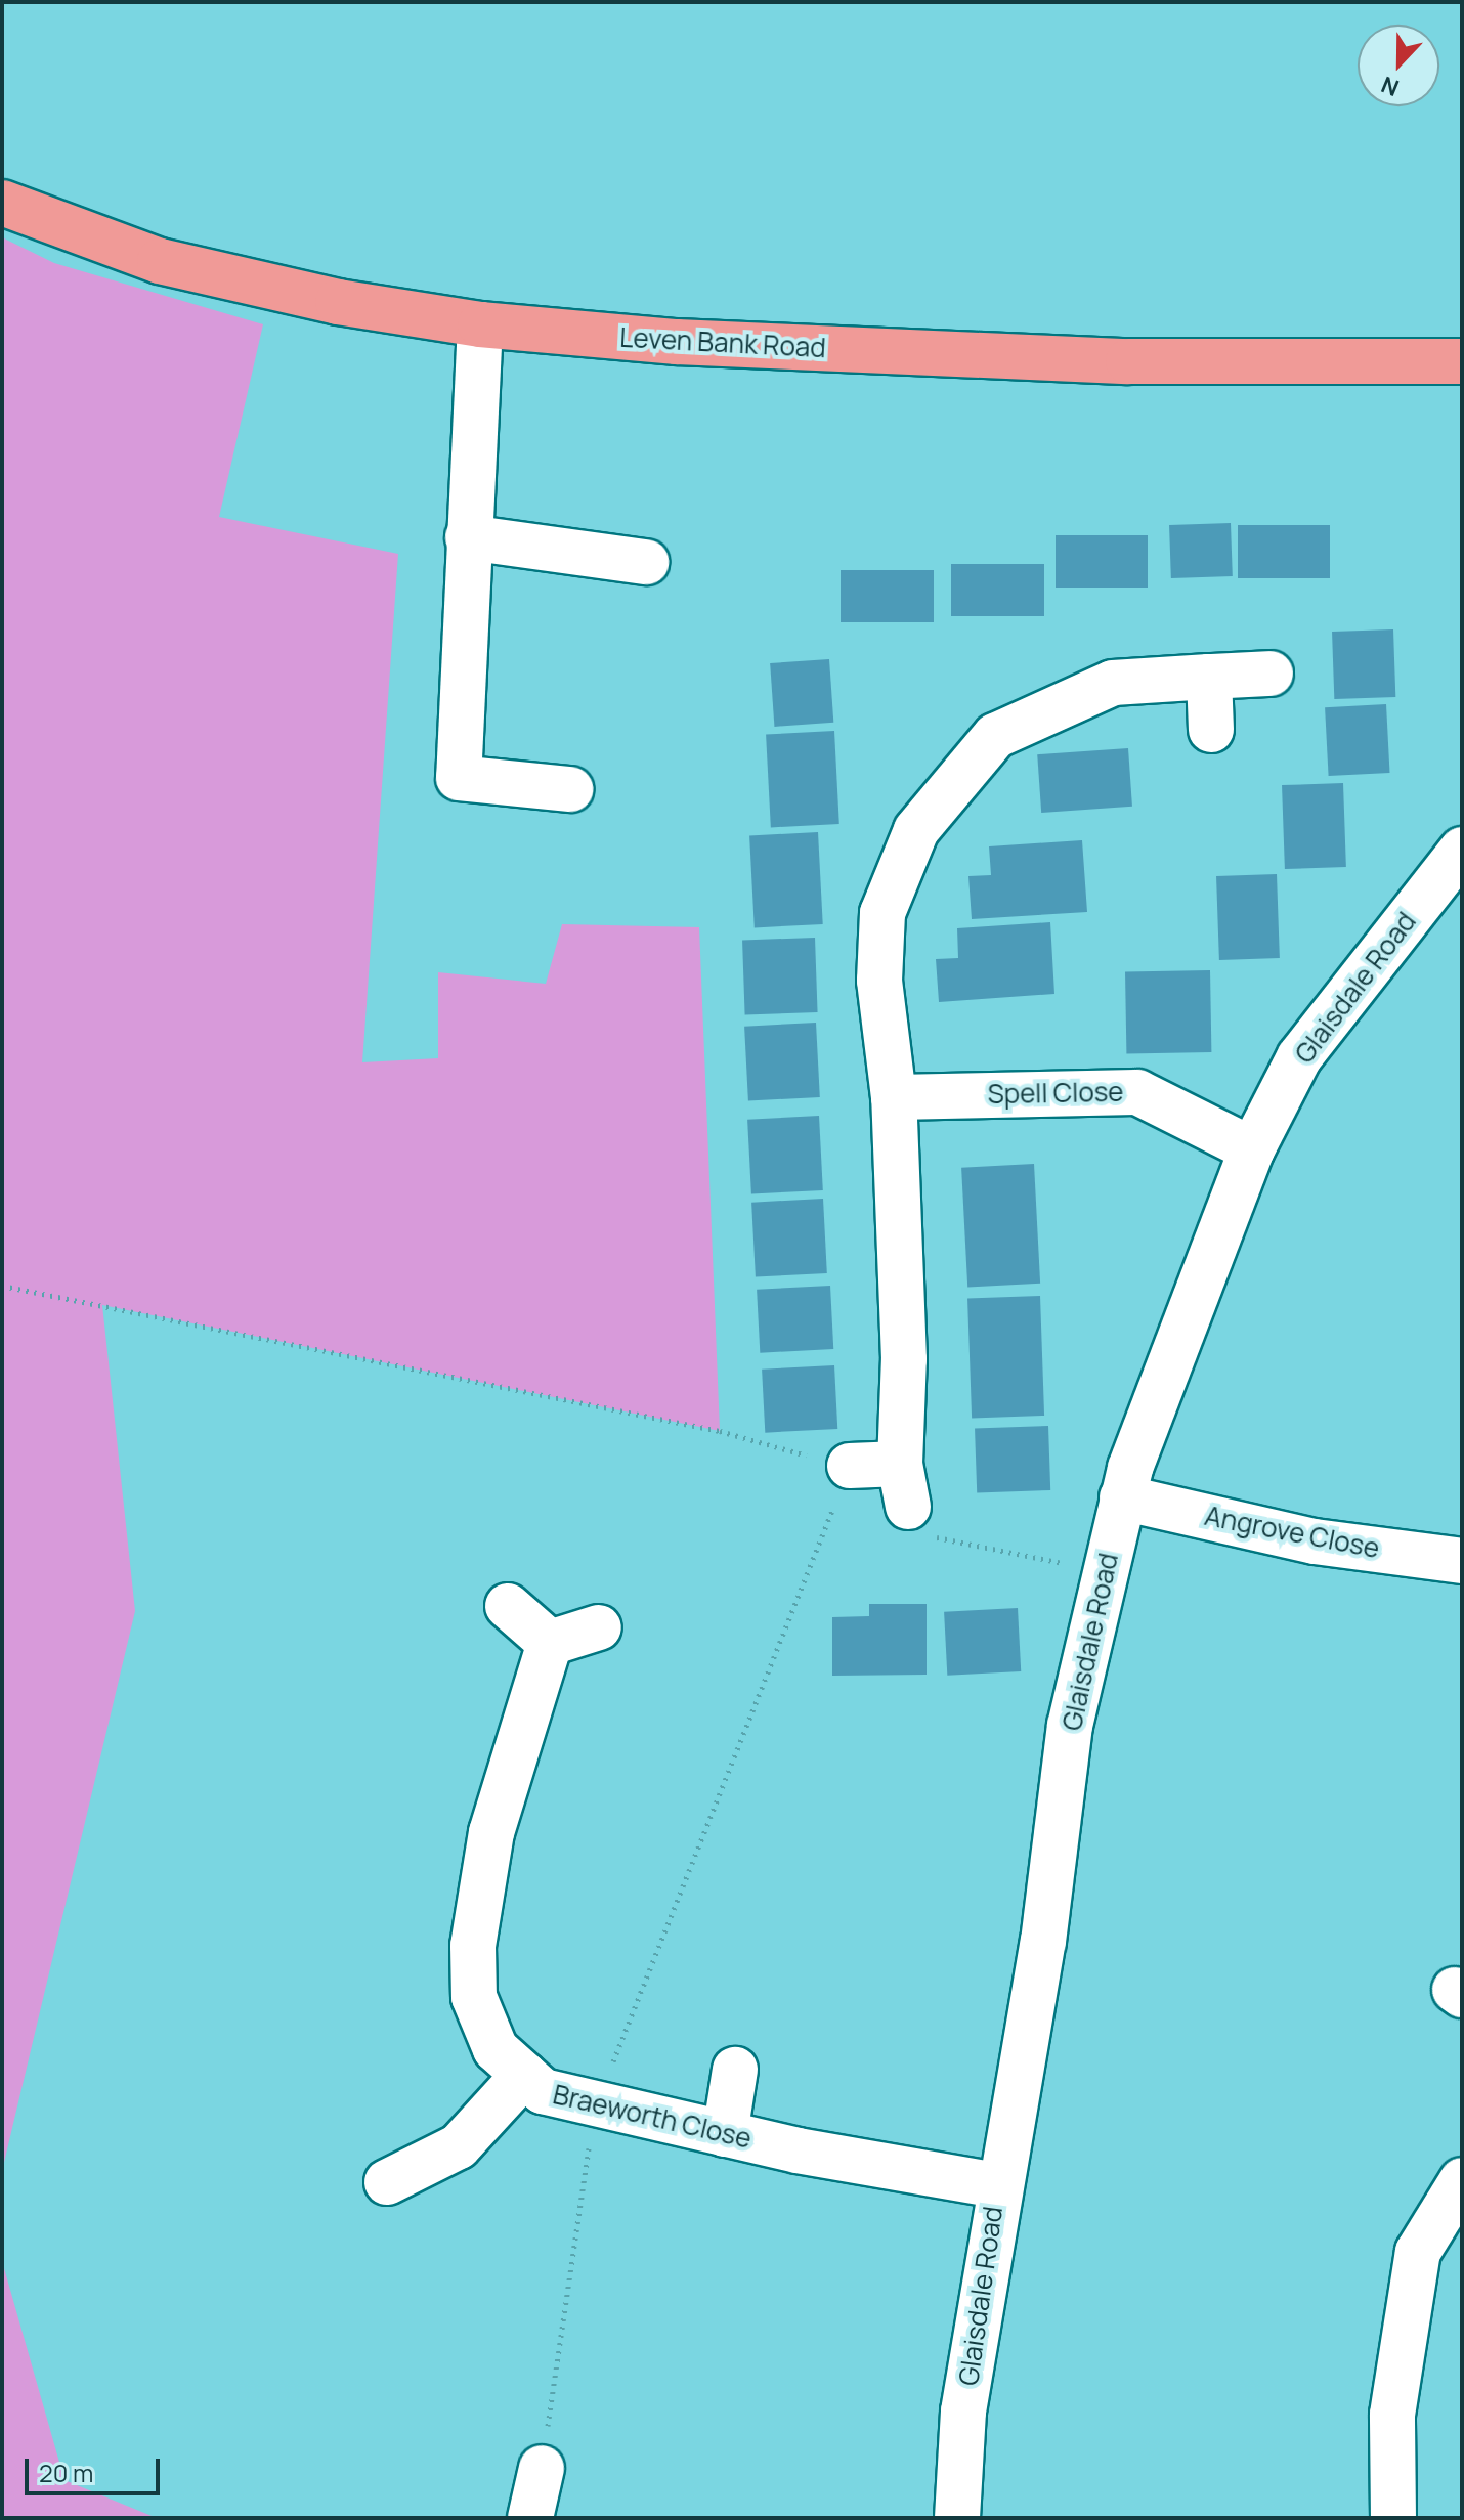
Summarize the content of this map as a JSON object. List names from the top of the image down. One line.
{"streets":{"main road":["Leven Bank Road"],"street":["Glaisdale Road","Spell Close","Angrove Close","Braeworth Close"]},"crossings":[["Glaisdale Road","Spell Close"],["Glaisdale Road","Angrove Close"],["Glaisdale Road","Braeworth Close"]],"scale_bar":"20 m","north":"bottom"}
